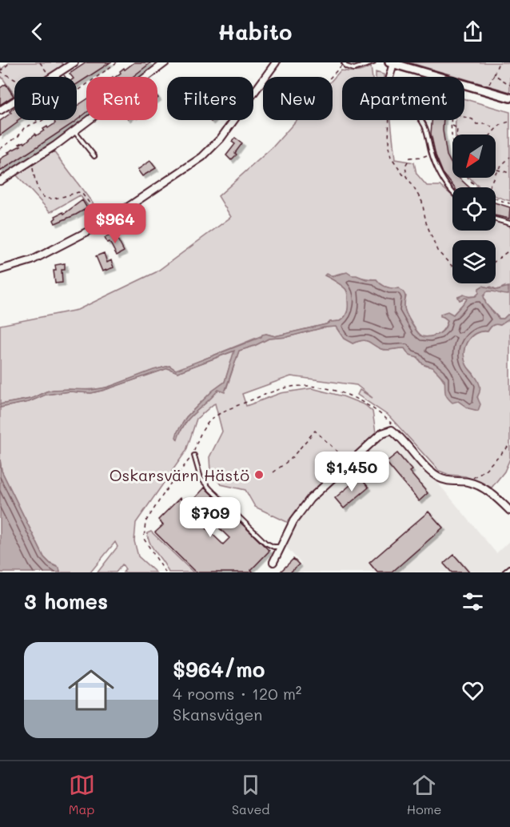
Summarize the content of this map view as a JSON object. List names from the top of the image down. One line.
{"places":["Oskarsvärn Hästö"],"north":"bottom left","page":{"header":"Habito","chip":["Buy","Rent","Filters","New","Apartment"],"price":["$964","$1,450","$709"],"heading":"3 homes","list":[{"name":"$964/mo","note":"4 rooms · 120 m² · Skansvägen"}],"tabs":["Map","Saved","Home"]}}
